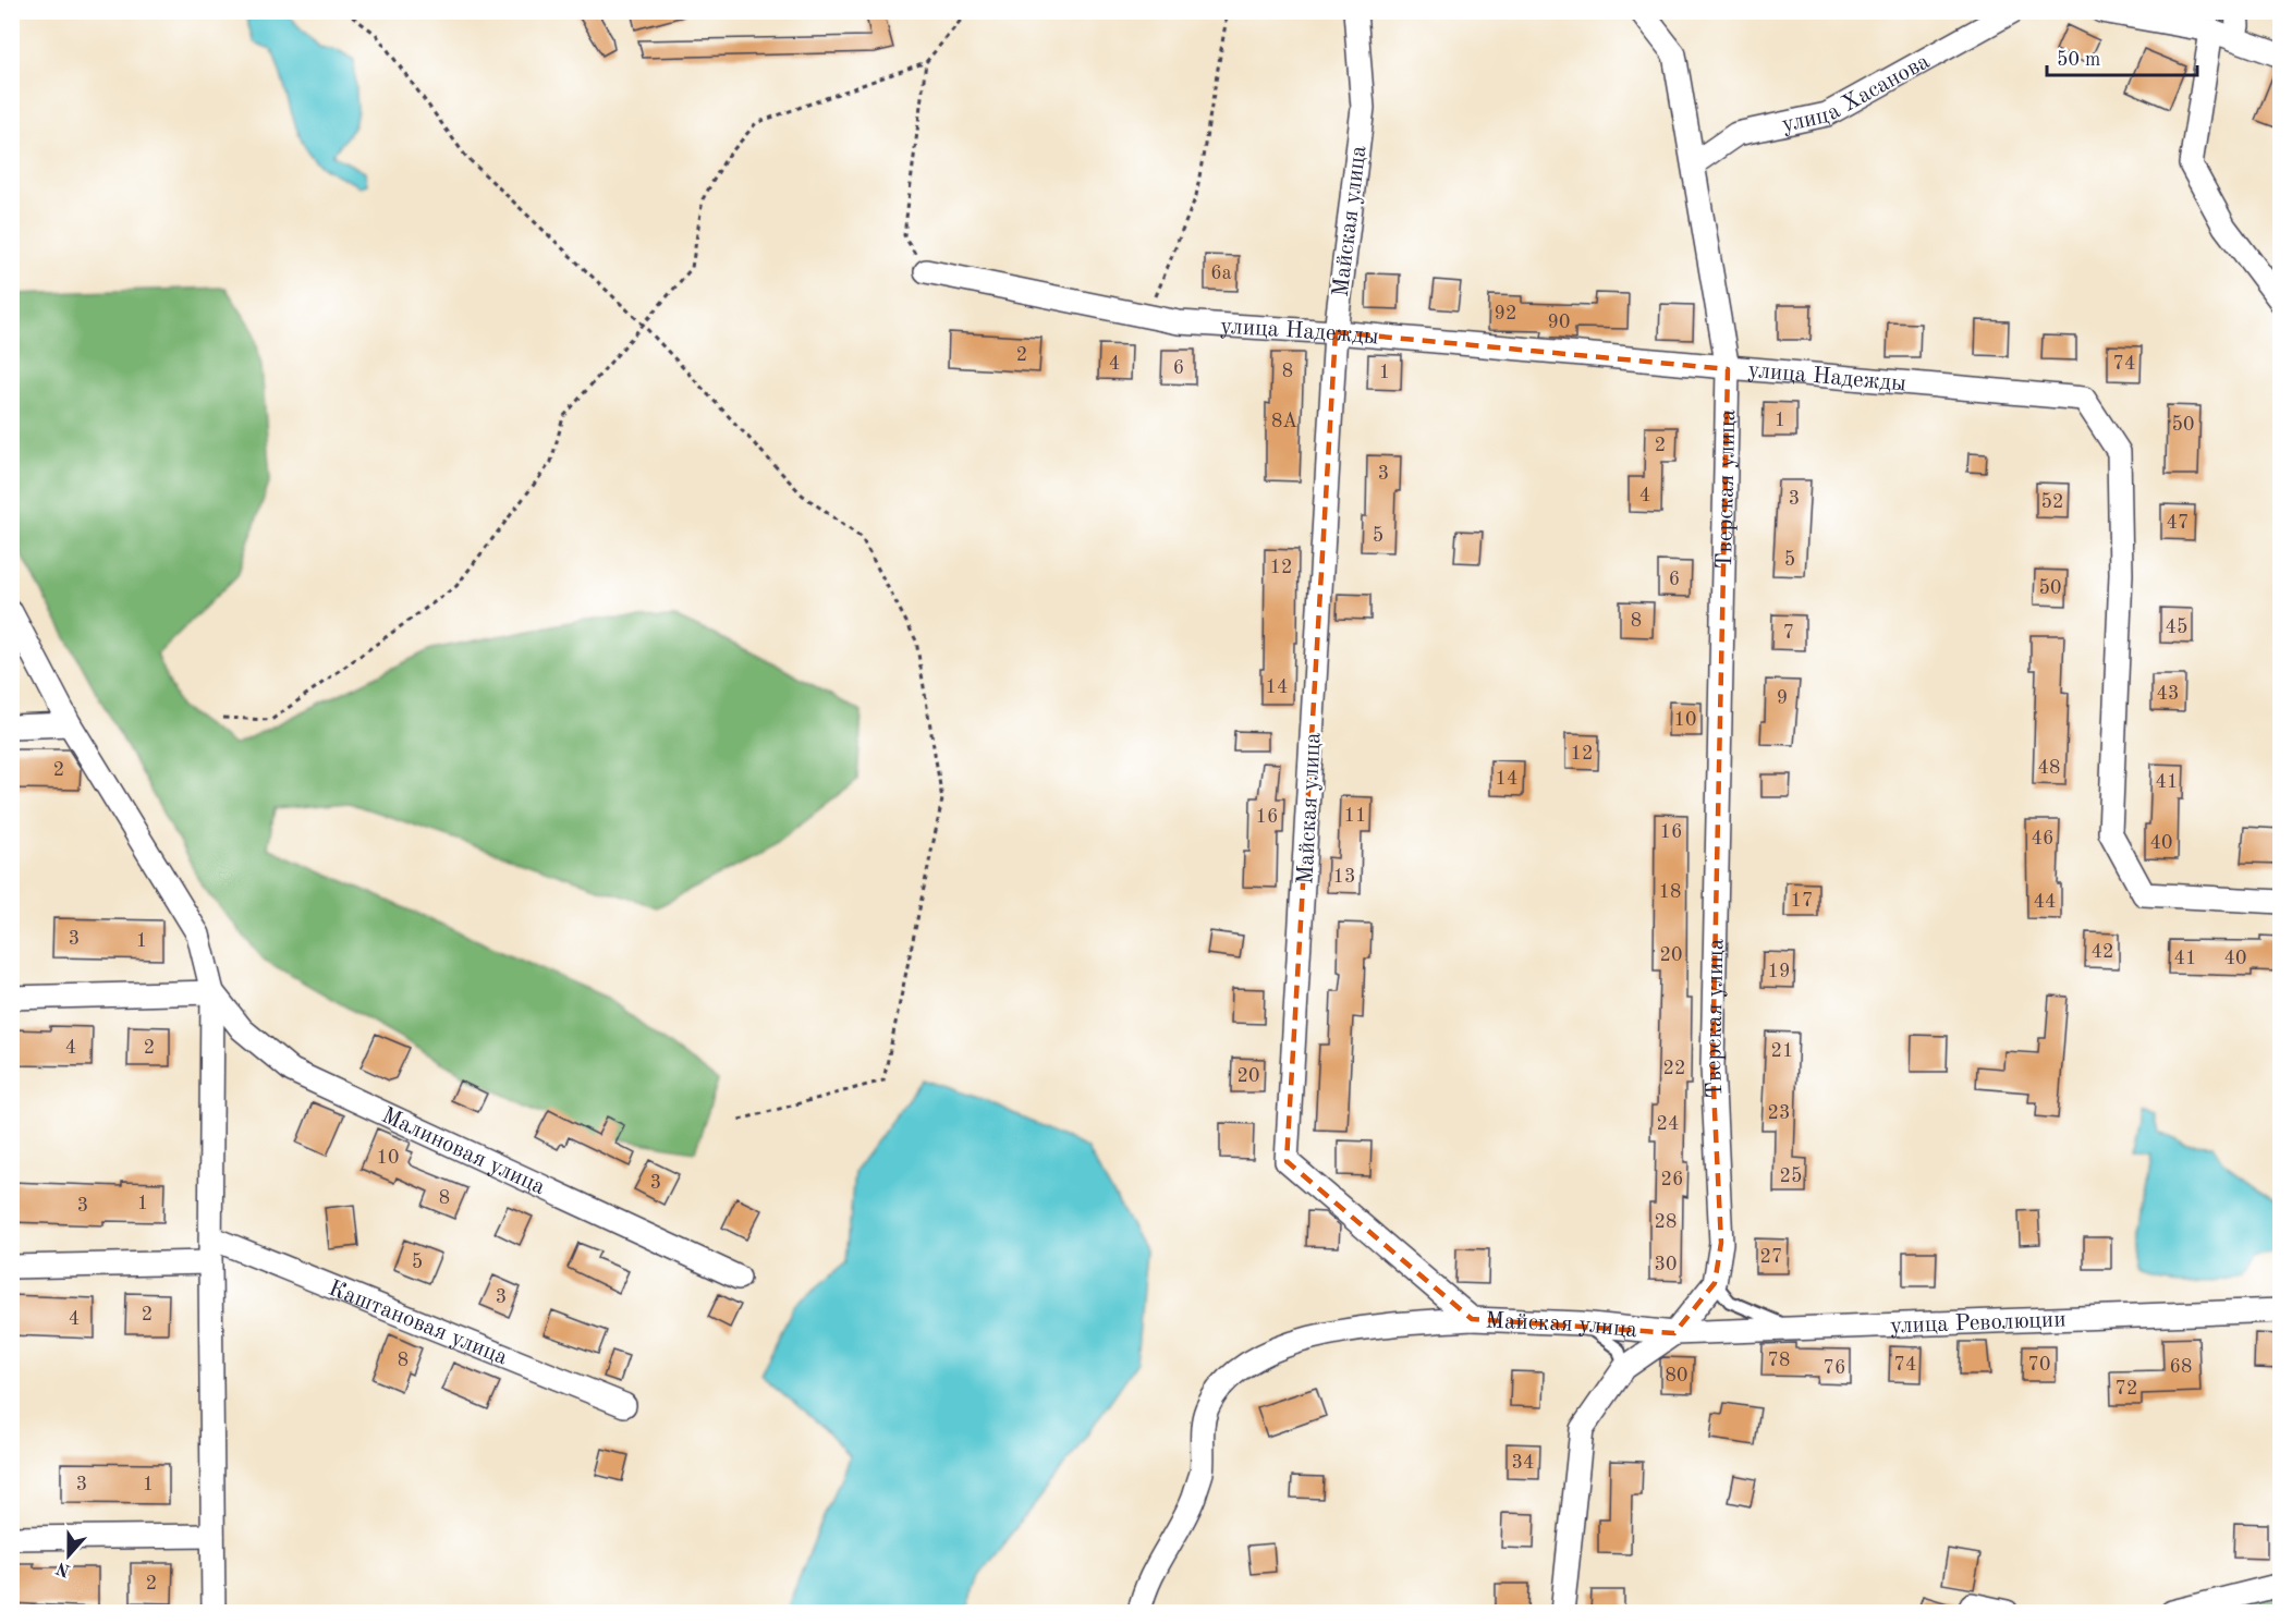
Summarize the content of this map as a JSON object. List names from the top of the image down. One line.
{"streets":{"street":["улица Хасанова","Майская улица","улица Надежды","Тверская улица","Малиновая улица","Каштановая улица","улица Революции"]},"crossings":[["улица Хасанова","Тверская улица"],["Майская улица","улица Надежды"],["Майская улица","Тверская улица"],["Майская улица","улица Революции"],["улица Надежды","Тверская улица"],["Тверская улица","улица Революции"]],"house_numbers":["6а","92","90","2","4","74","6","8","1","1","8А","50","2","3","4","3","52","47","5","5","12","6","50","8","45","7","14","43","9","10","12","48","2","14","41","11","16","16","46","40","13","18","17","44","3","1","42","20","41","40","19","4","2","21","22","20","23","24","10","25","26","3","8","1","3","28","27","5","30","3","2","4","8","78","74","70","68","76","80","72","34","3","1","2"],"scale_bar":"50 m","north":"bottom"}
